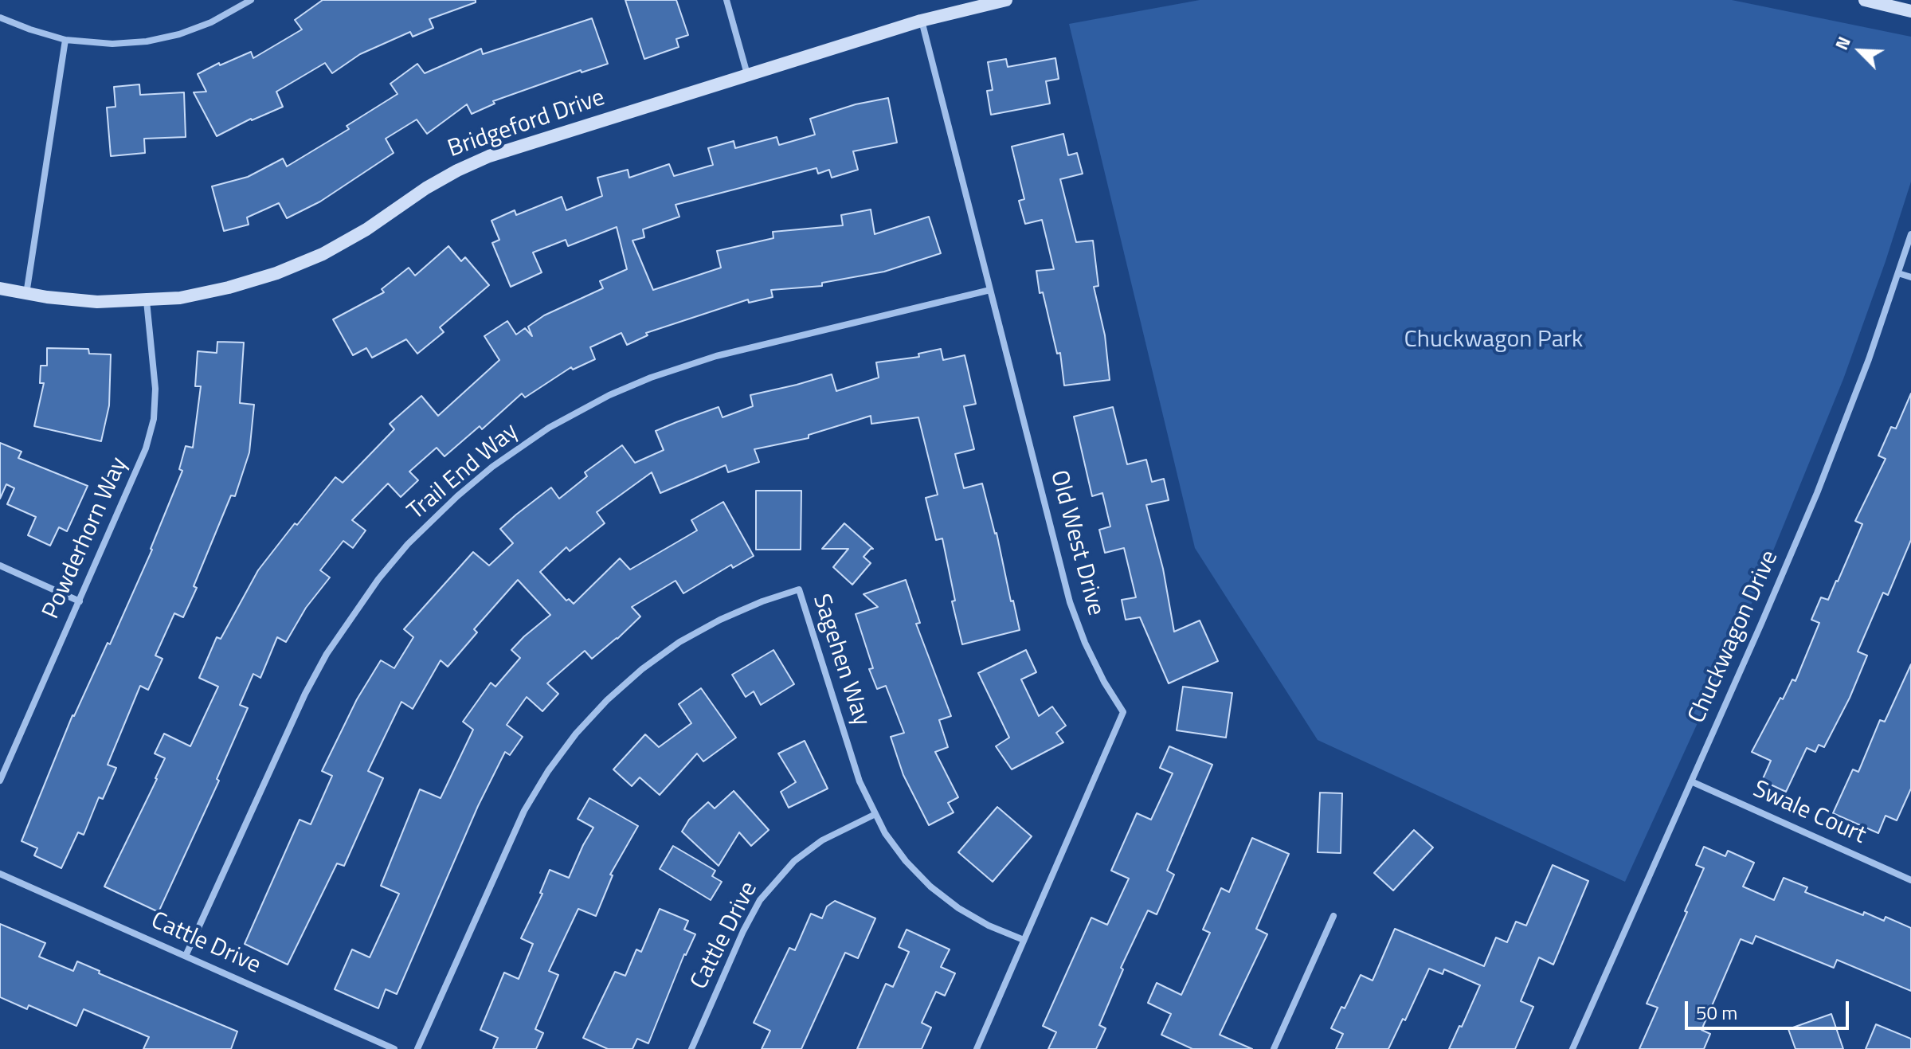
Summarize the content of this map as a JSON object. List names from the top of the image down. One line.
{"streets":{"street":["Bridgeford Drive","Trail End Way","Powderhorn Way","Old West Drive","Chuckwagon Drive","Sagehen Way","Swale Court","Cattle Drive"]},"crossings":[["Bridgeford Drive","Powderhorn Way"],["Bridgeford Drive","Old West Drive"],["Trail End Way","Old West Drive"],["Trail End Way","Cattle Drive"],["Old West Drive","Sagehen Way"],["Chuckwagon Drive","Swale Court"],["Sagehen Way","Cattle Drive"]],"parks":["Chuckwagon Park"],"scale_bar":"50 m","north":"top left"}
